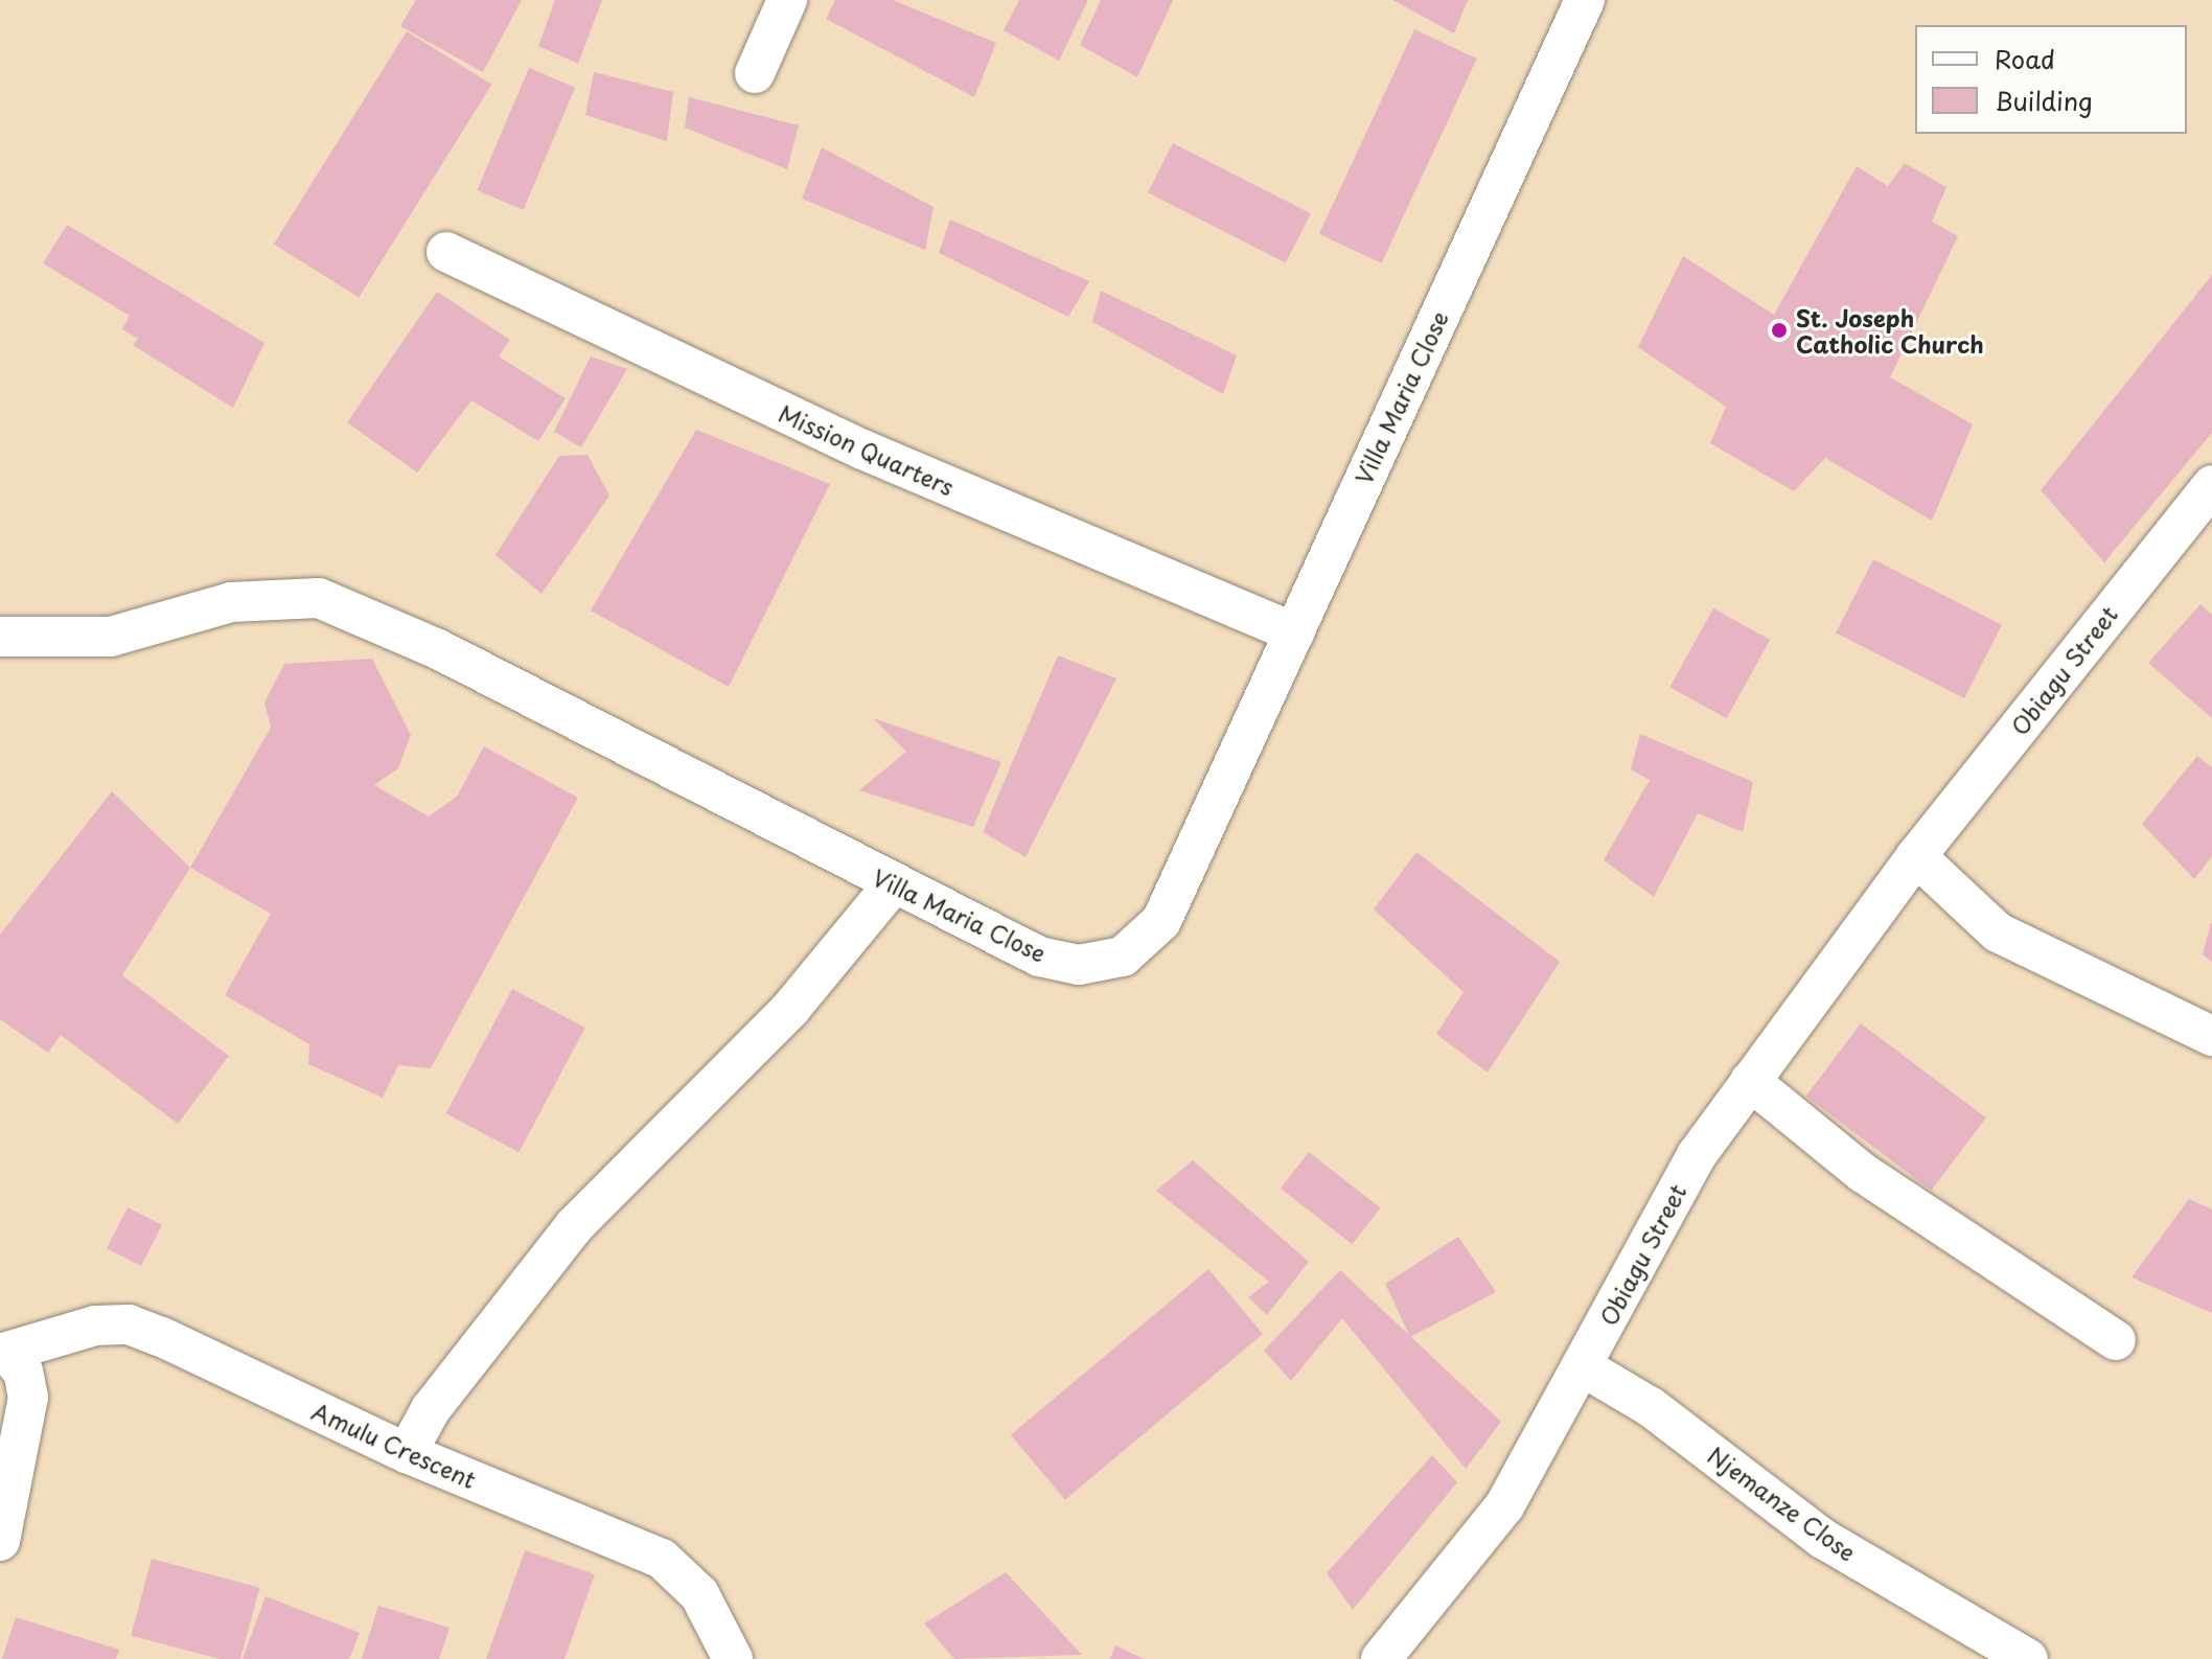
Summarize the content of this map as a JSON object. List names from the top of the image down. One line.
{"streets":{"street":["Villa Maria Close","Mission Quarters","Obiagu Street","Amulu Crescent","Njemanze Close"]},"crossings":[["Villa Maria Close","Mission Quarters"],["Obiagu Street","Njemanze Close"]],"places":["St. Joseph Catholic Church"],"legend":["Road","Building"]}
